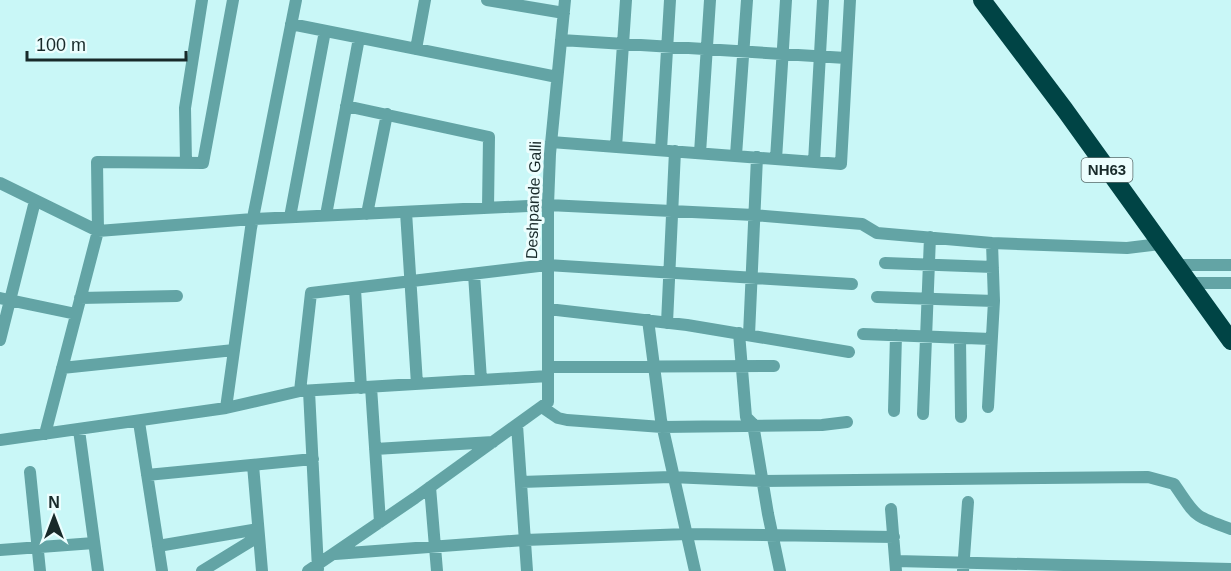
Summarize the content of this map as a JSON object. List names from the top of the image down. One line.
{"streets":{"highway":["NH63"],"street":["Deshpande Galli"]},"scale_bar":"100 m","north":"top"}
